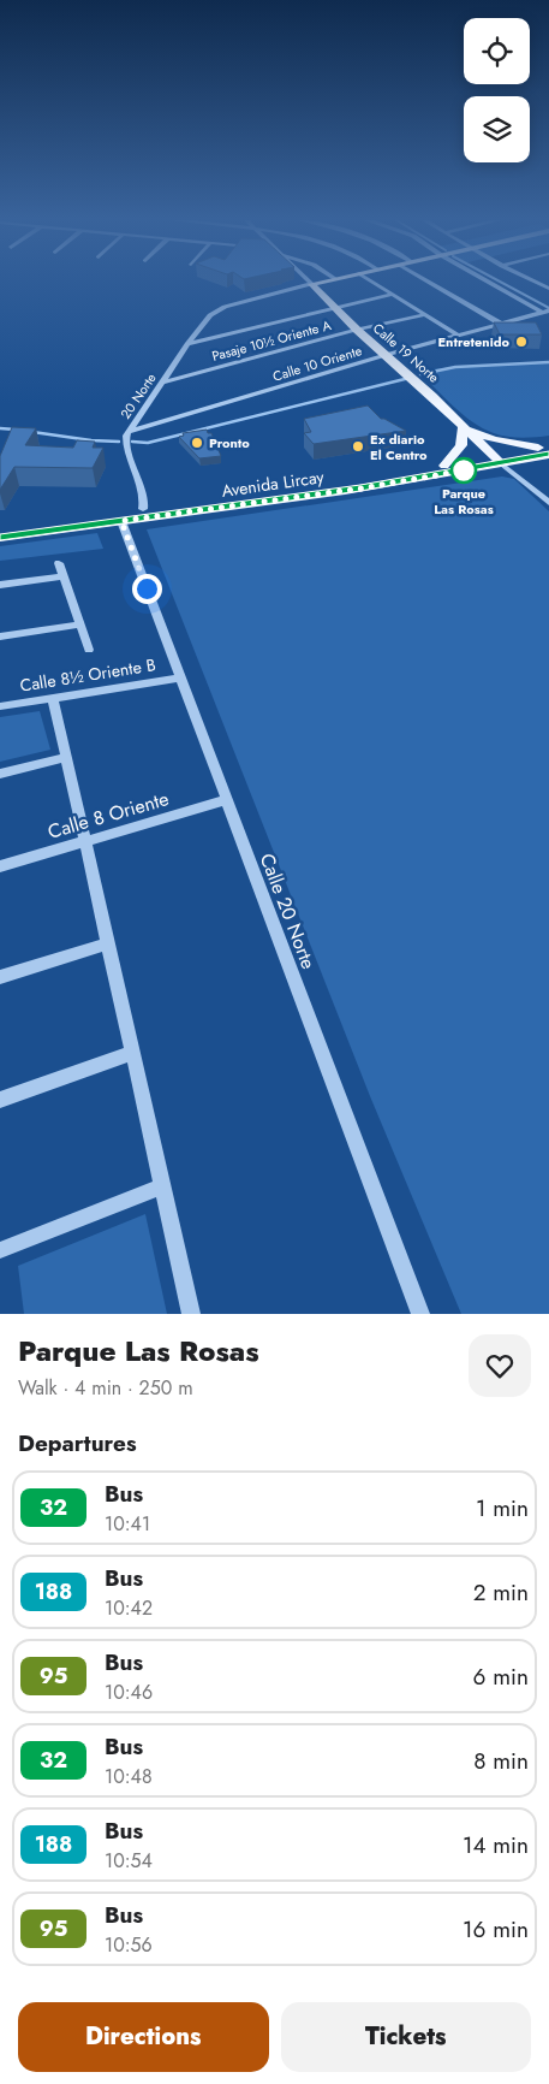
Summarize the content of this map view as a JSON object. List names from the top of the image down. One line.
{"streets":{"main road":["Calle 19 Norte","Avenida Lircay"],"street":["Pasaje 10½ Oriente A","Calle 10 Oriente","20 Norte","Calle 8½ Oriente B","Calle 8 Oriente","Calle 20 Norte"]},"crossings":[["Pasaje 10½ Oriente A","Calle 19 Norte"],["Pasaje 10½ Oriente A","20 Norte"],["Calle 19 Norte","Calle 10 Oriente"],["Calle 19 Norte","20 Norte"],["Calle 19 Norte","Avenida Lircay"],["Calle 10 Oriente","20 Norte"],["20 Norte","Avenida Lircay"],["Avenida Lircay","Calle 20 Norte"],["Calle 8½ Oriente B","Calle 20 Norte"],["Calle 8 Oriente","Calle 20 Norte"]],"places":["Entretenido","Pronto","Ex diario El Centro","Parque Las Rosas"],"lines":["bus line 32"],"page":{"heading":[["Parque Las Rosas","Walk · 4 min · 250 m"],"Departures"],"list":[{"mark":"32","name":"Bus","note":"10:41","value":"1 min"},{"mark":"188","name":"Bus","note":"10:42","value":"2 min"},{"mark":"95","name":"Bus","note":"10:46","value":"6 min"},{"mark":"32","name":"Bus","note":"10:48","value":"8 min"},{"mark":"188","name":"Bus","note":"10:54","value":"14 min"},{"mark":"95","name":"Bus","note":"10:56","value":"16 min"}],"buttons":["Directions","Tickets"]}}
